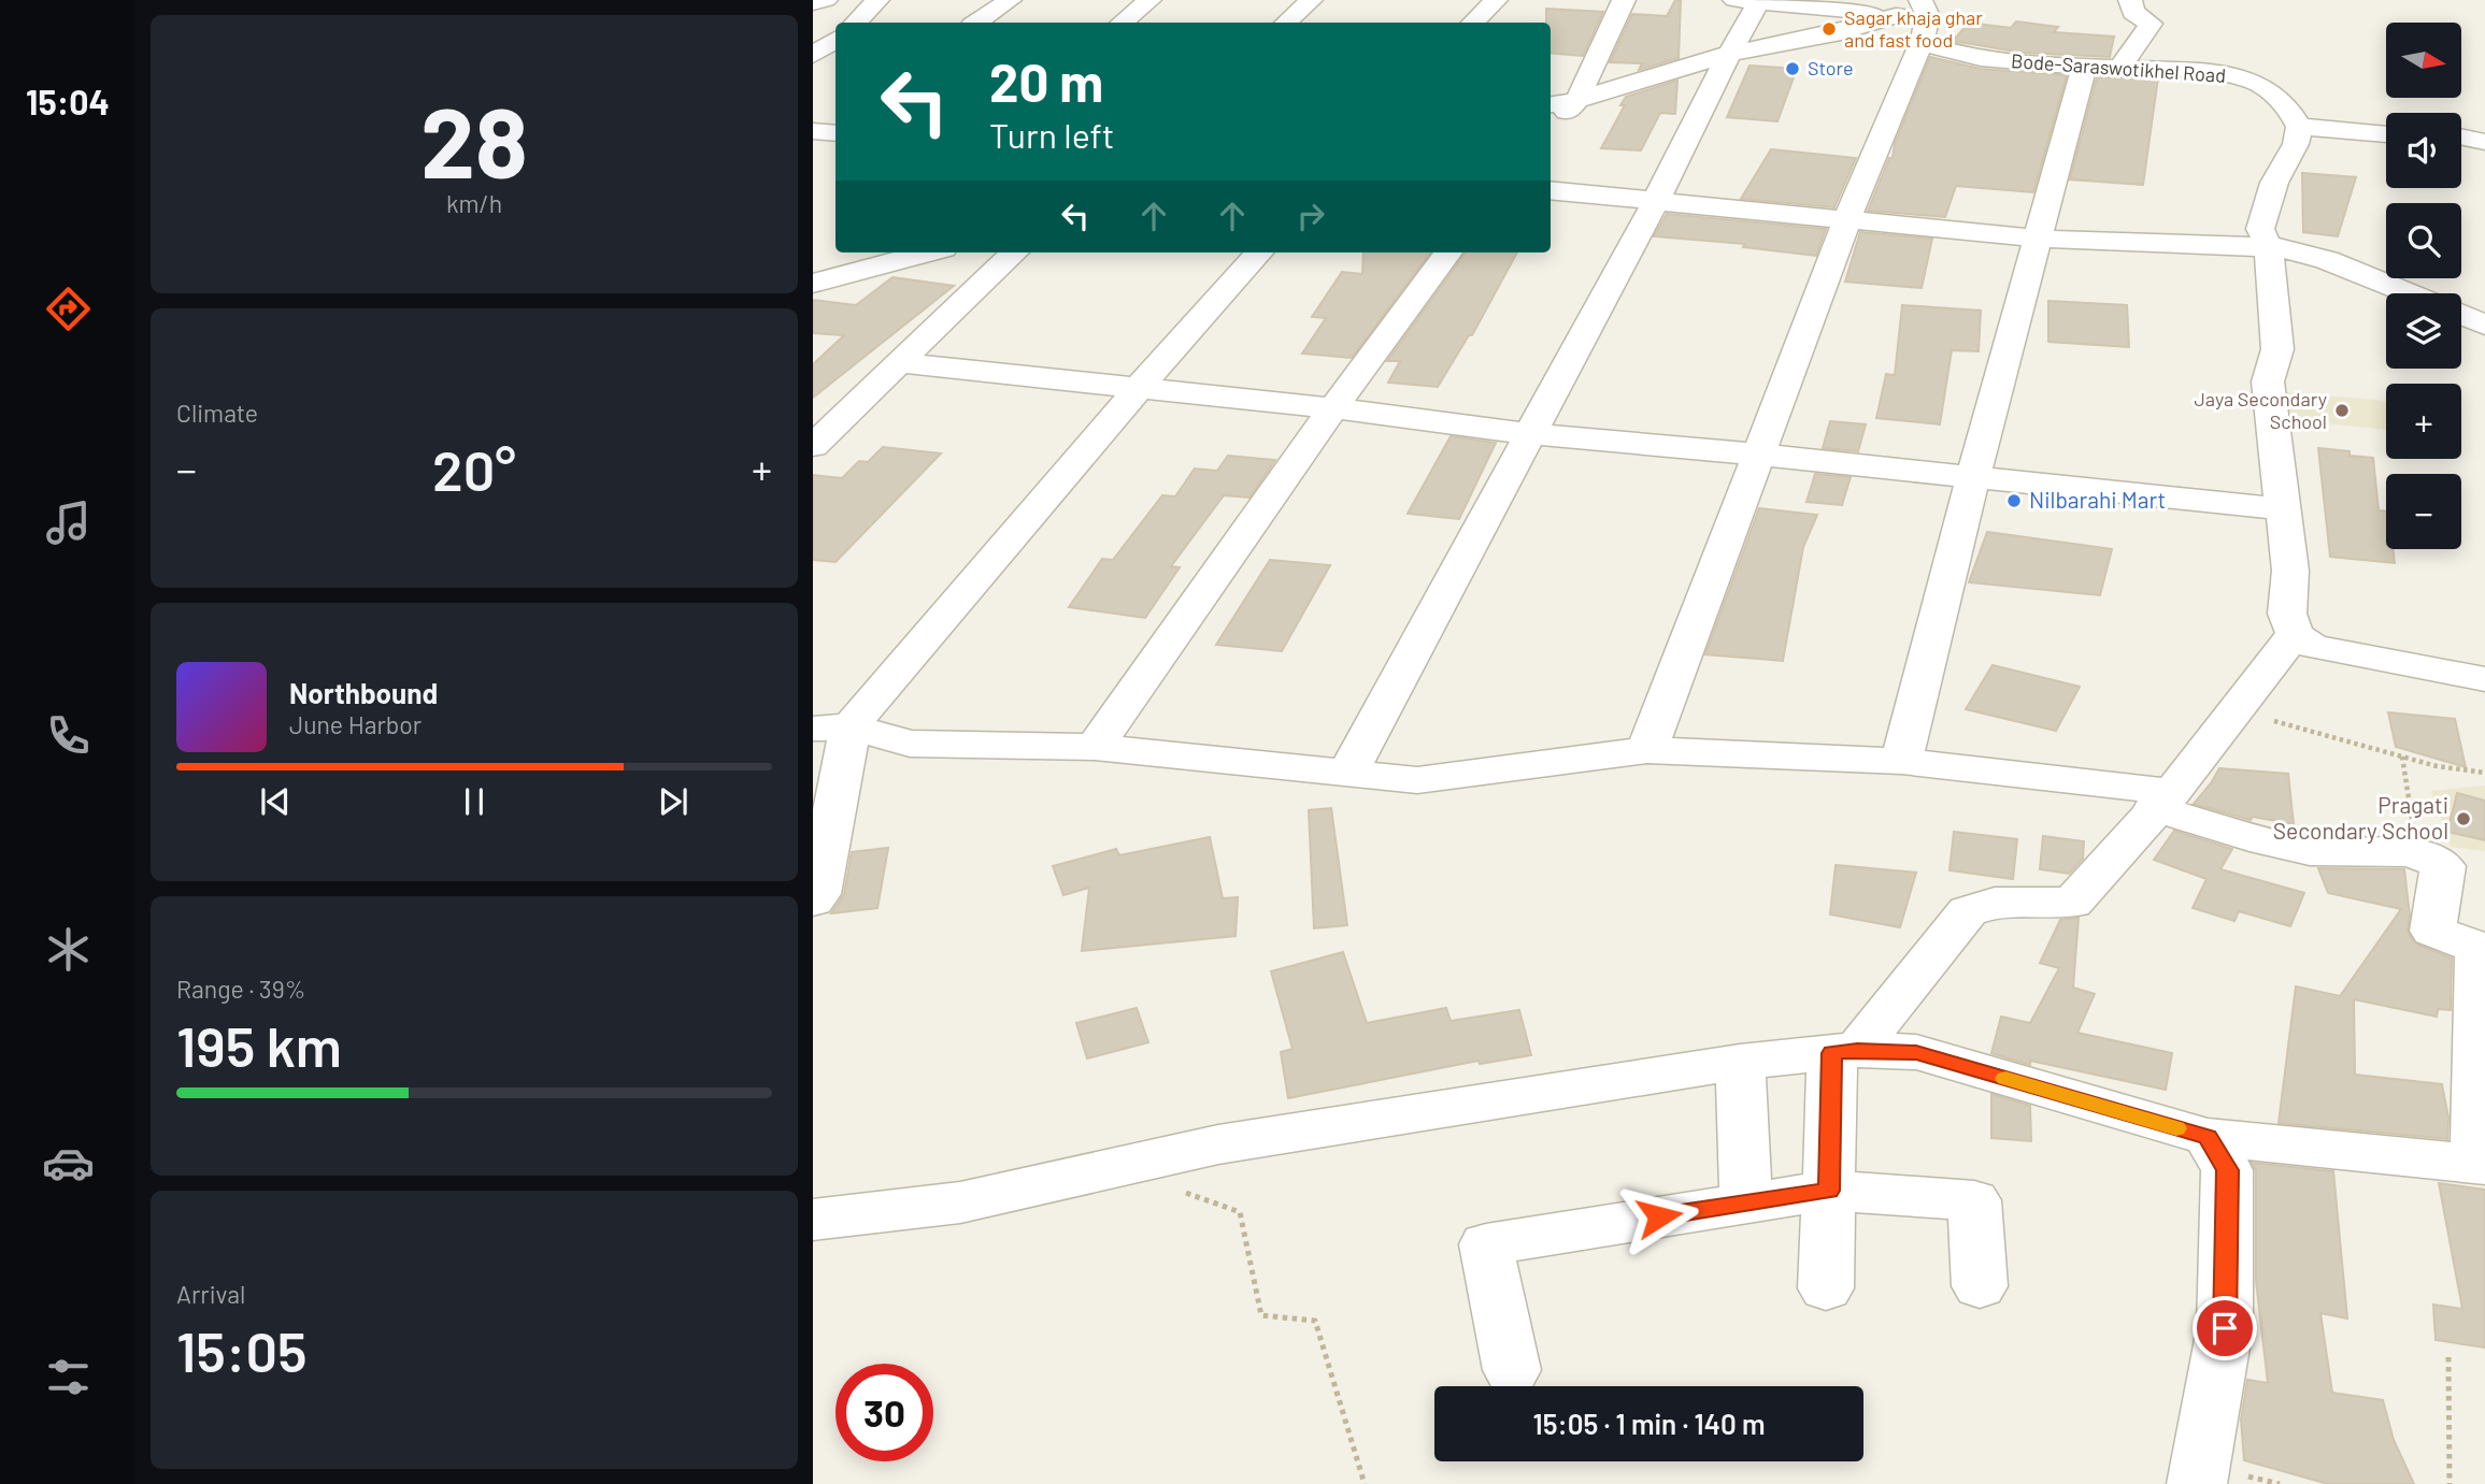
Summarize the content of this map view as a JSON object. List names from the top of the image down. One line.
{"streets":{"street":["Bode-Saraswotikhel Road"]},"places":["Sagar khaja ghar and fast food","Store","Jaya Secondary School","Nilbarahi Mart","Pragati Secondary School"],"north":"right","page":{"tabs":"15:04","tile":[["28","km/h"],"Climate",["Range · 39%","195 km"],["Arrival","15:05"]],"map_buttons":["+","−"],"turn":["20 m","Turn left"],"heat":["−","20°","+"],"song":["Northbound","June Harbor"],"limit":"30","trip":"15:05 · 1 min · 140 m"}}
